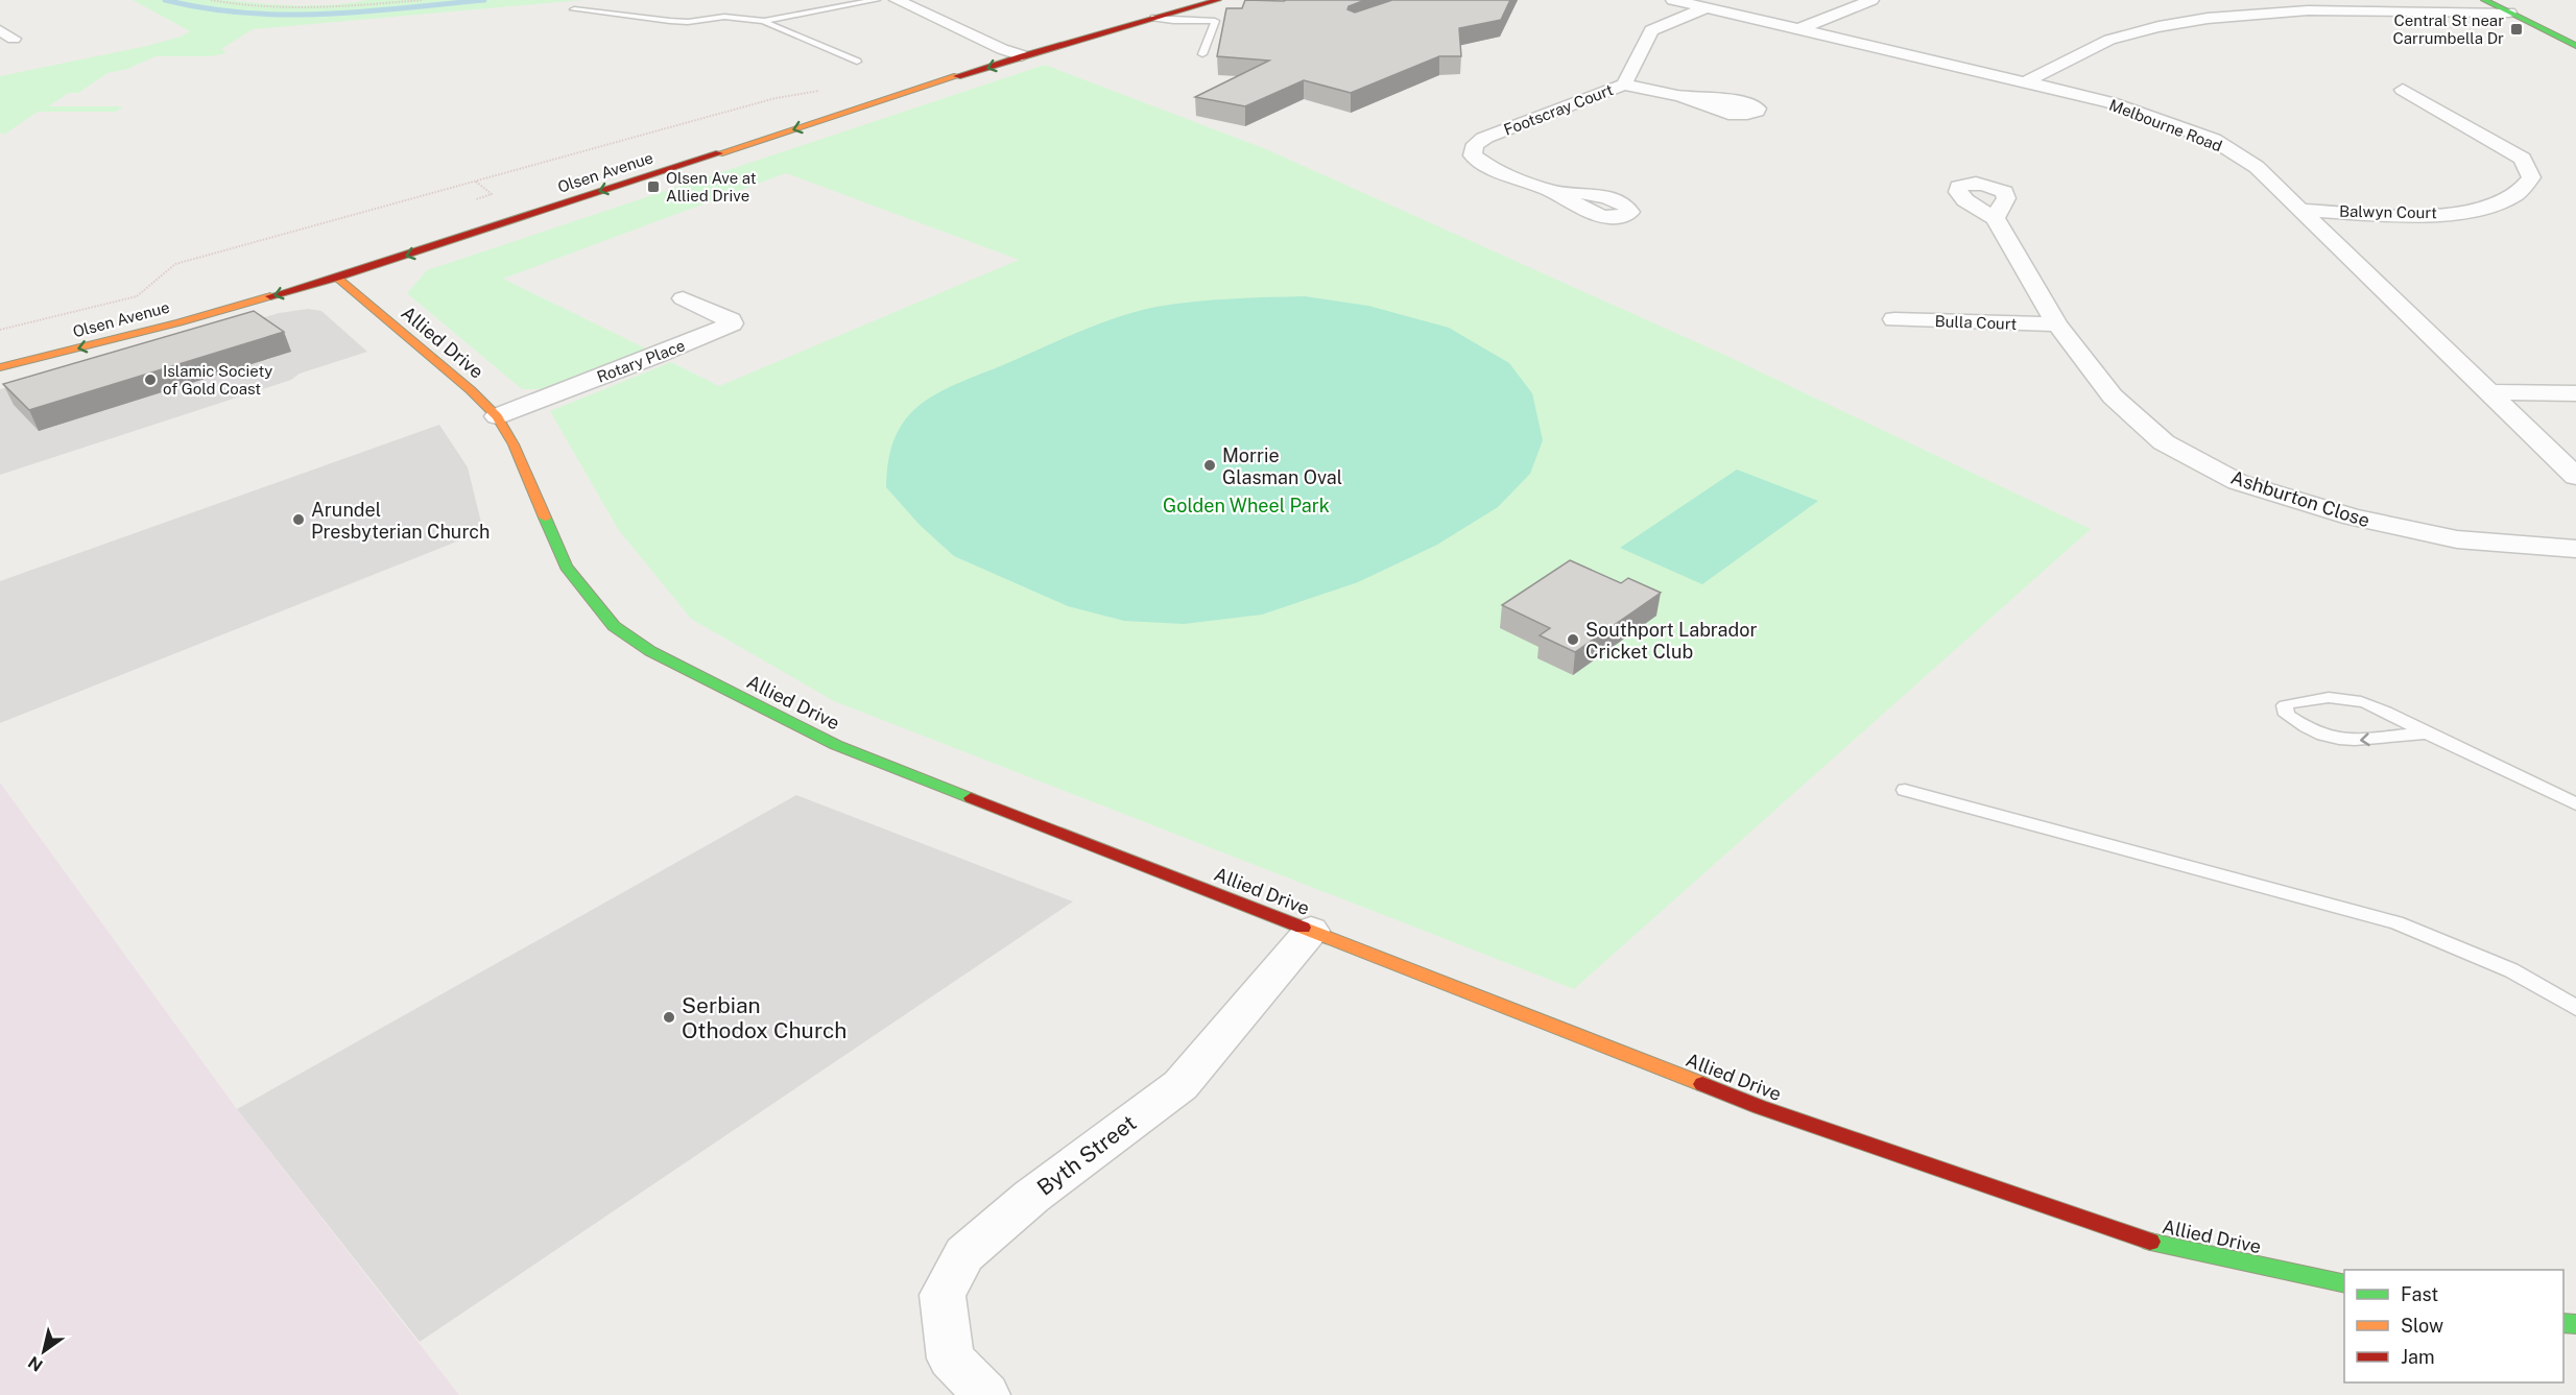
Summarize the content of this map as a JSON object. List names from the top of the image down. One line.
{"streets":{"main road":["Olsen Avenue","Allied Drive"],"street":["Footscray Court","Melbourne Road","Balwyn Court","Bulla Court","Rotary Place","Ashburton Close","Byth Street"]},"crossings":[["Footscray Court","Melbourne Road"],["Melbourne Road","Balwyn Court"],["Olsen Avenue","Allied Drive"],["Bulla Court","Ashburton Close"],["Allied Drive","Rotary Place"],["Allied Drive","Byth Street"]],"one_way":["Olsen Avenue"],"parks":["Golden Wheel Park"],"places":{"transit":["Central St near Carrumbella Dr","Olsen Ave at Allied Drive"],"other":["Islamic Society of Gold Coast","Morrie Glasman Oval","Arundel Presbyterian Church","Southport Labrador Cricket Club","Serbian Othodox Church"]},"legend":["Fast","Slow","Jam"],"north":"bottom left"}
